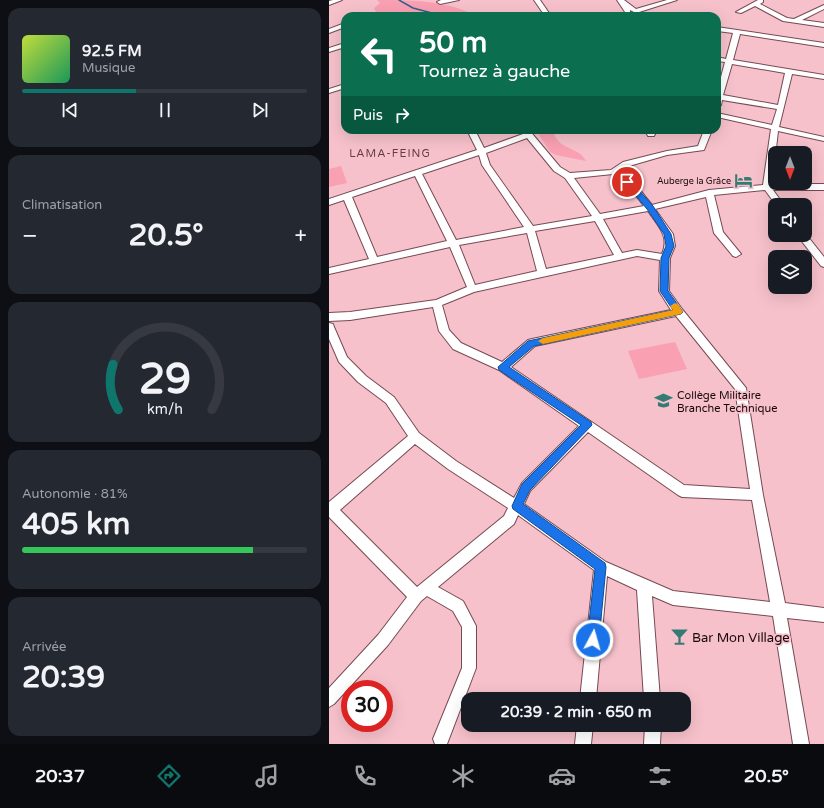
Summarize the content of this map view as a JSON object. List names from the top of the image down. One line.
{"districts":["LAMA-FEING"],"places":{"hotel":["Auberge la Grâce"],"school or university":["Collège Militaire Branche Technique"],"bar":["Bar Mon Village"]},"north":"bottom","page":{"turn":["50 m","Tournez à gauche"],"song":["92.5 FM","Musique"],"then":"Puis","tile":["Climatisation",["Autonomie · 81%","405 km"],["Arrivée","20:39"]],"heat":["−","20.5°","+"],"limit":"30","trip":"20:39 · 2 min · 650 m","tabs":["20:37","20.5°"],"gauge":["29","km/h"]}}
